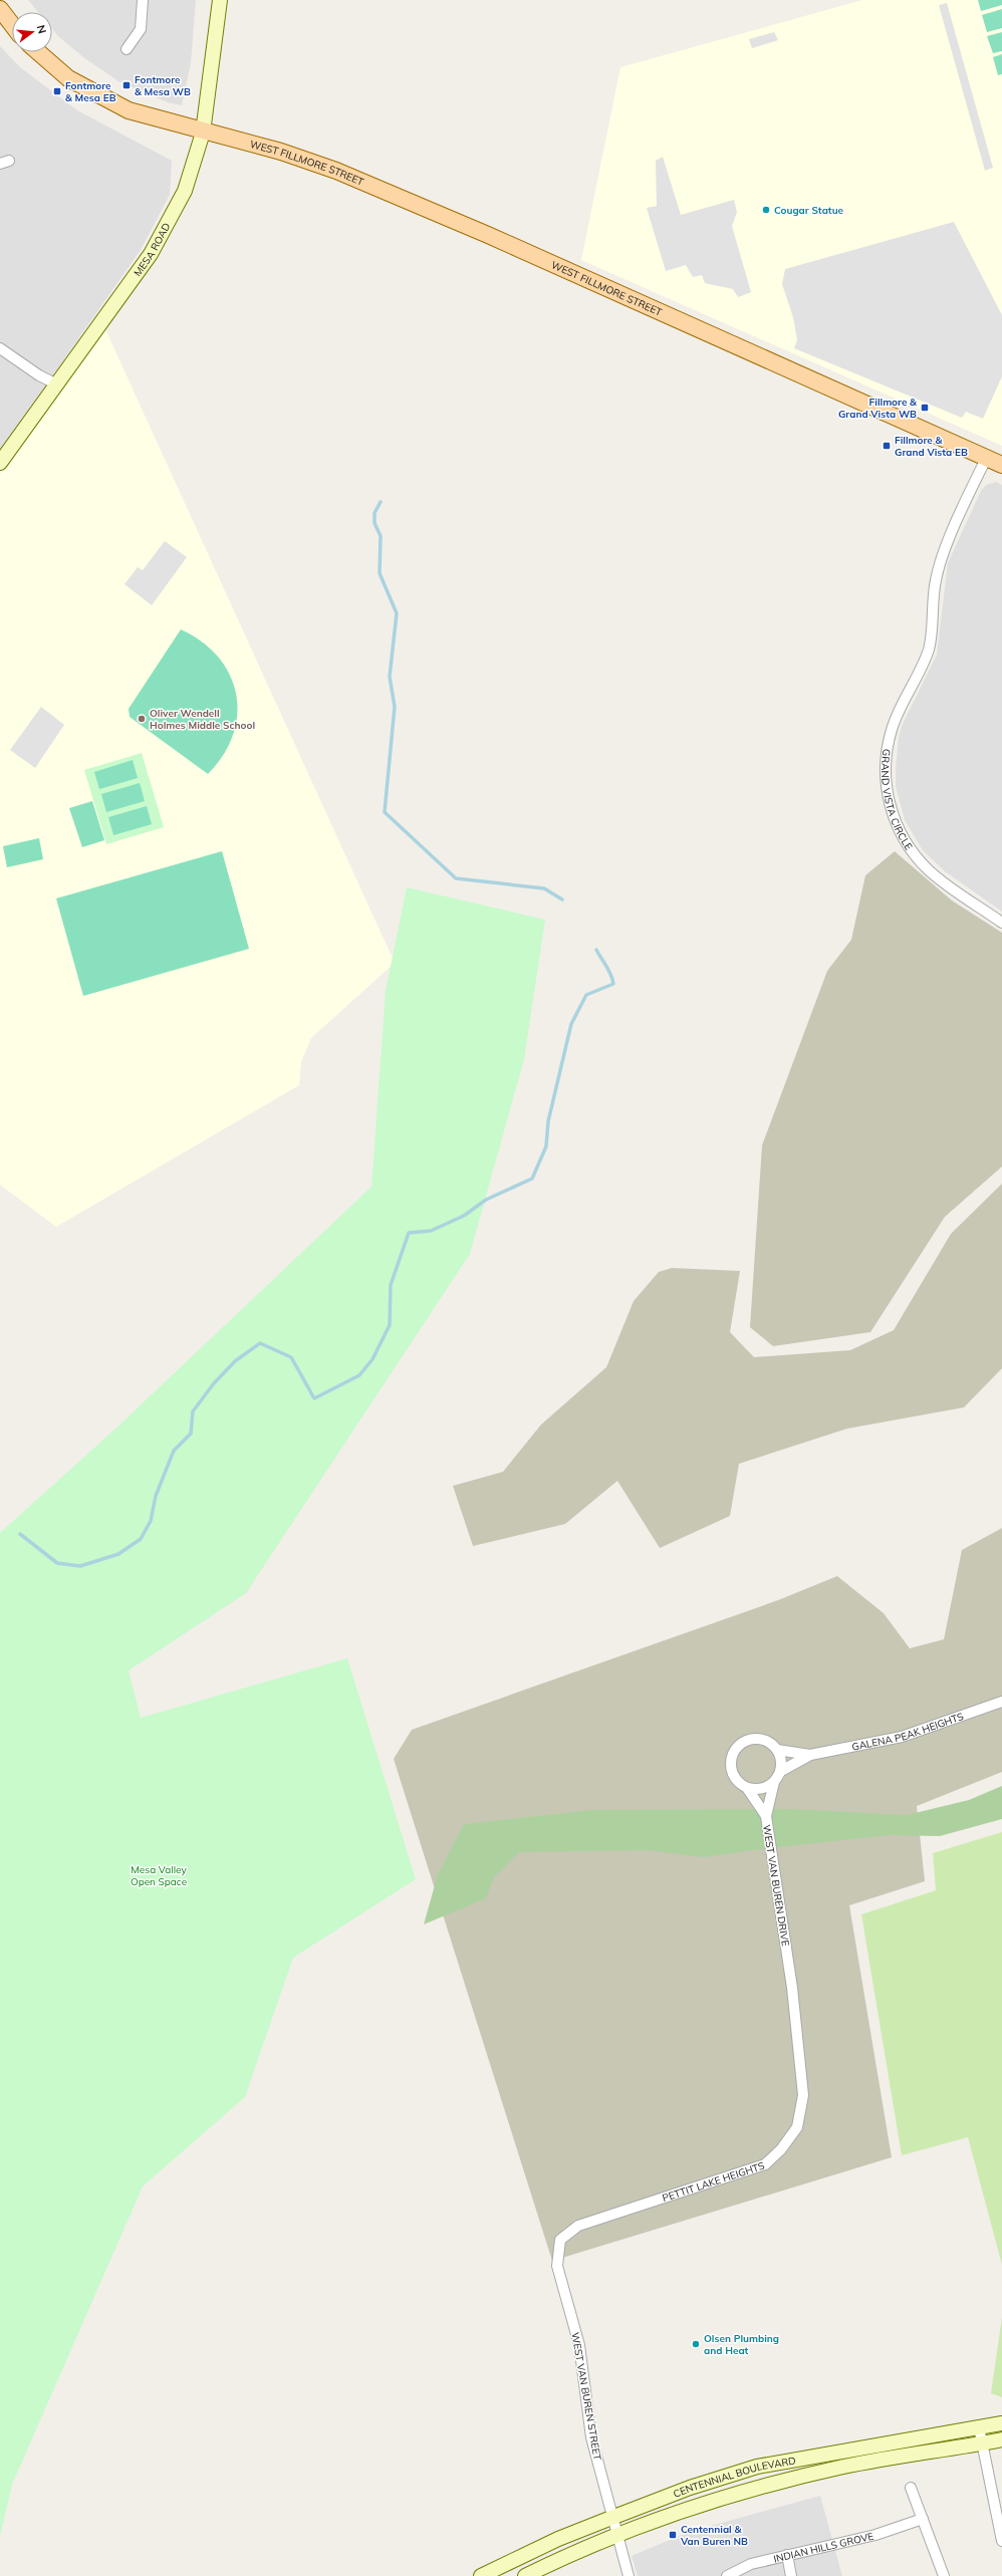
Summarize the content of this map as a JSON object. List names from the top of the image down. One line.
{"streets":{"main road":["WEST FILLMORE STREET","MESA ROAD","CENTENNIAL BOULEVARD"],"street":["GRAND VISTA CIRCLE","GALENA PEAK HEIGHTS","WEST VAN BUREN DRIVE","PETTIT LAKE HEIGHTS","WEST VAN BUREN STREET","INDIAN HILLS GROVE"]},"crossings":[["WEST FILLMORE STREET","MESA ROAD"],["WEST FILLMORE STREET","GRAND VISTA CIRCLE"],["WEST VAN BUREN DRIVE","PETTIT LAKE HEIGHTS"],["PETTIT LAKE HEIGHTS","WEST VAN BUREN STREET"],["WEST VAN BUREN STREET","CENTENNIAL BOULEVARD"]],"parks":["Mesa Valley Open Space"],"places":{"transit":["Fontmore & Mesa WB","Fontmore & Mesa EB","Fillmore & Grand Vista WB","Fillmore & Grand Vista EB","Centennial & Van Buren NB"],"other":["Cougar Statue","Oliver Wendell Holmes Middle School","Olsen Plumbing and Heat"]},"north":"right"}
